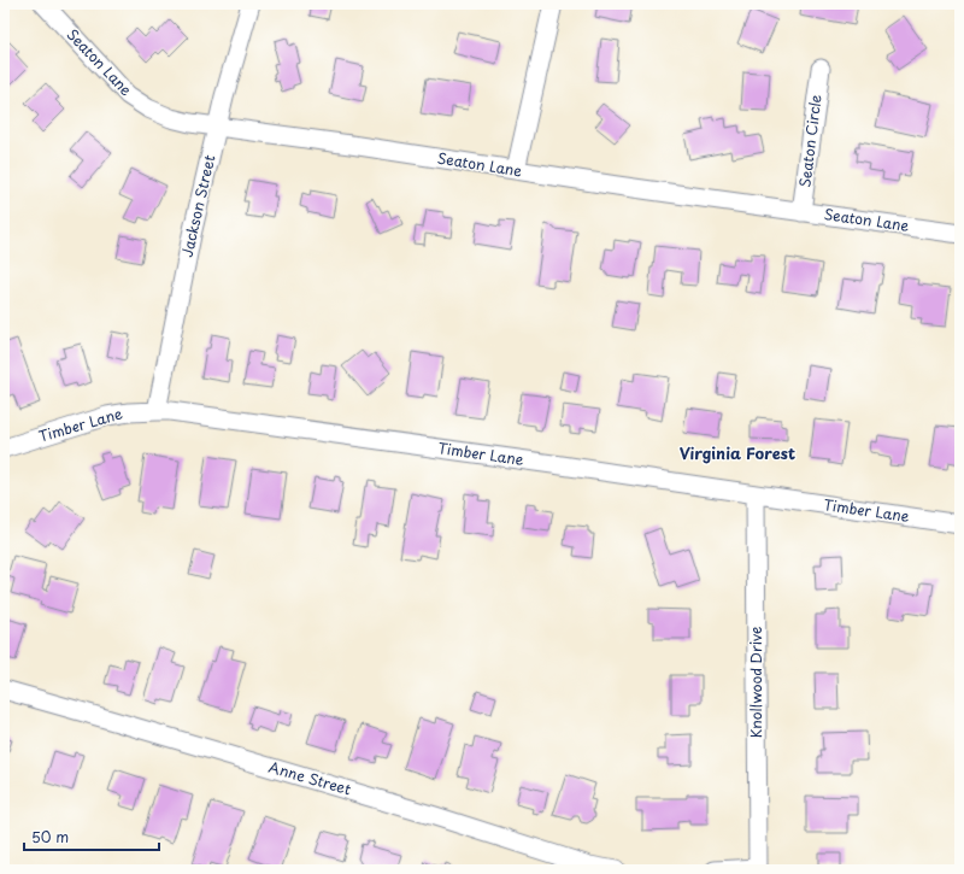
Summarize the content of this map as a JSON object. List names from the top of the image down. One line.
{"streets":{"street":["Seaton Lane","Seaton Circle","Jackson Street","Timber Lane","Knollwood Drive","Anne Street"]},"crossings":[["Seaton Lane","Seaton Circle"],["Seaton Lane","Jackson Street"],["Jackson Street","Timber Lane"],["Timber Lane","Knollwood Drive"]],"districts":["Virginia Forest"],"scale_bar":"50 m"}
